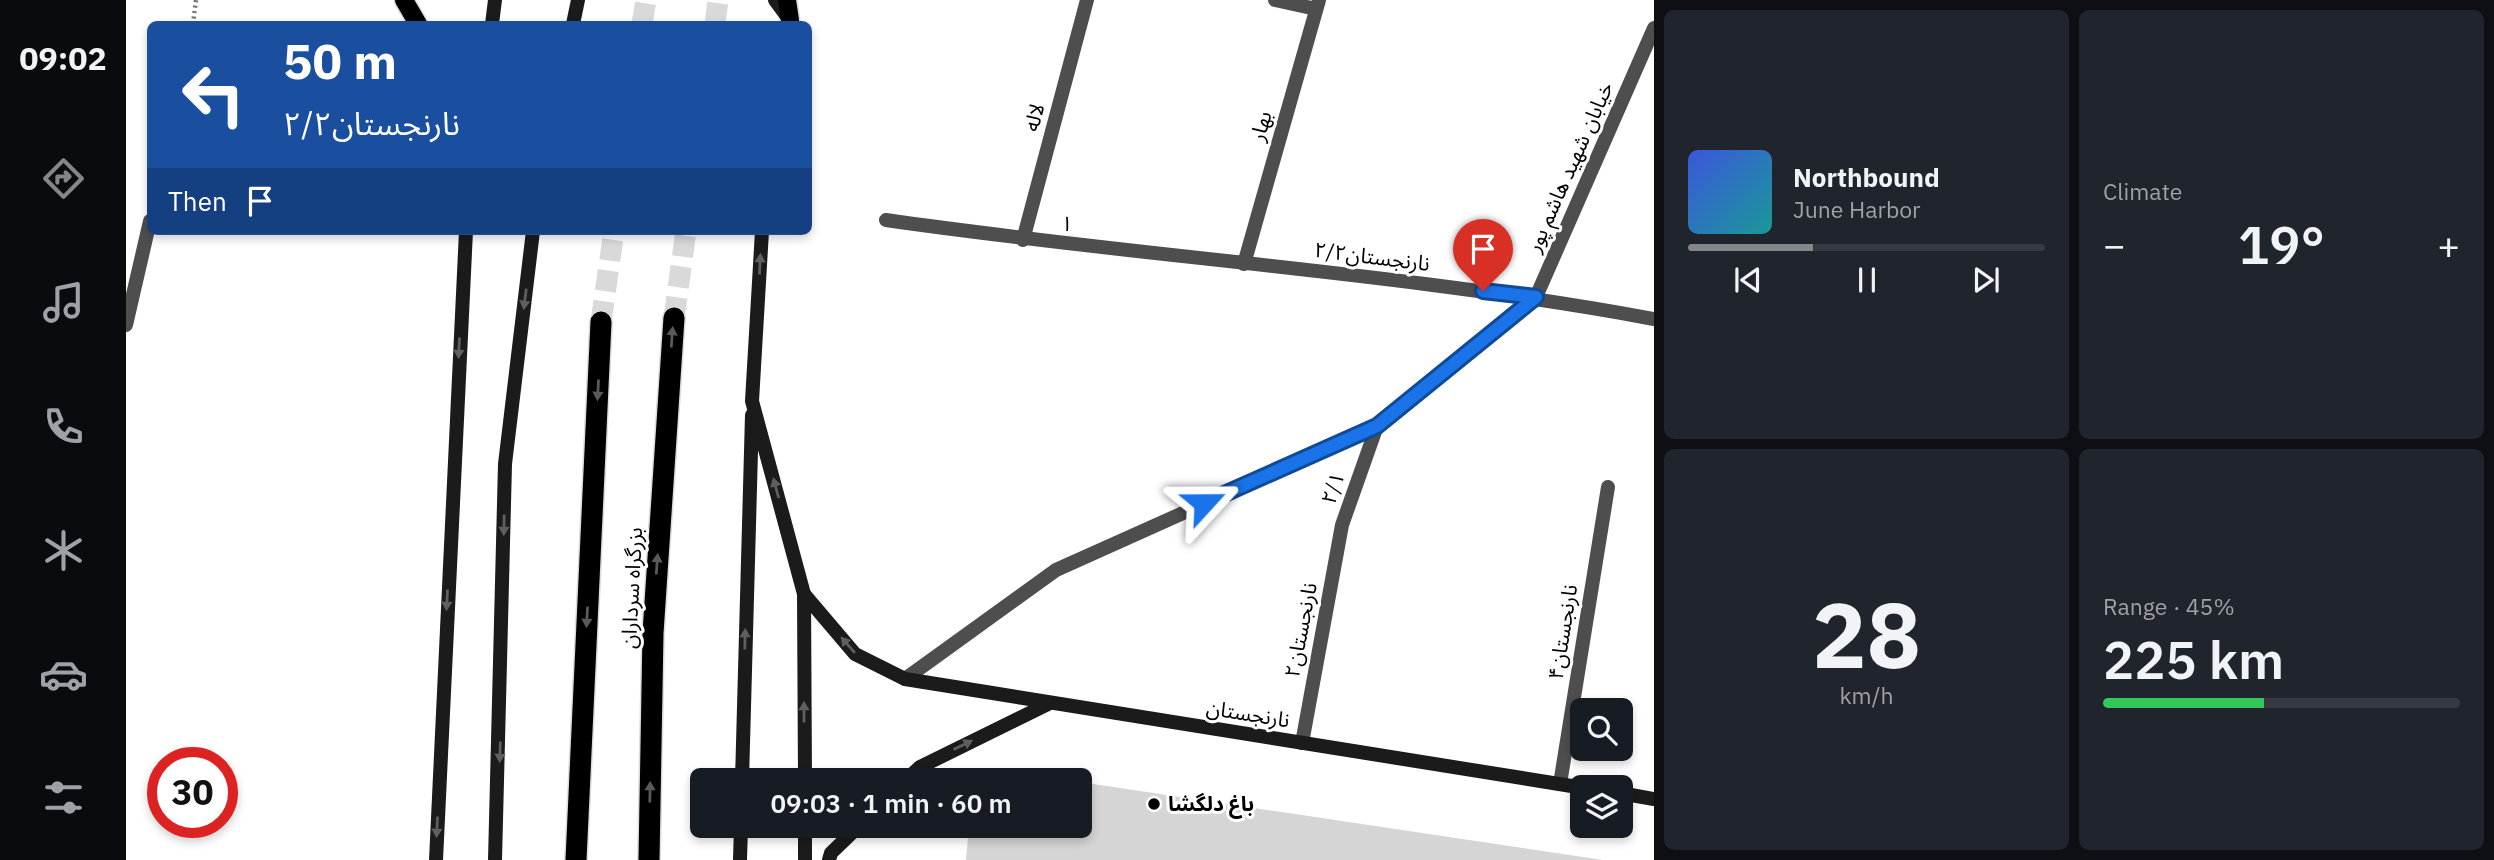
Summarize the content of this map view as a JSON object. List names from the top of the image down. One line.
{"streets":{"highway":["بزرگراه سرداران"],"main road":["نارنجستان"],"street":["لاله ‍","بهار","خیابان شهید هاشم پور","۱","۲/۲نارنجستان","۲/۱","۲نارنجستان","۴نارنجستان"]},"crossings":[["لاله ‍","۱"],["بهار","۱"],["بهار","۲/۲نارنجستان"],["خیابان شهید هاشم پور","۲/۲نارنجستان"],["خیابان شهید هاشم پور","۲/۱"],["خیابان شهید هاشم پور","نارنجستان"],["۱","۲/۲نارنجستان"],["۲/۱","۲نارنجستان"],["۲نارنجستان","نارنجستان"],["۴نارنجستان","نارنجستان"]],"places":["باغ دلگشا"],"page":{"tabs":"09:02","tile":["Climate",["28","km/h"],["Range · 45%","225 km"]],"turn":["50 m","۲/۲نارنجستان"],"song":["Northbound","June Harbor"],"then":"Then","heat":["−","19°","+"],"limit":"30","trip":"09:03 · 1 min · 60 m"}}
